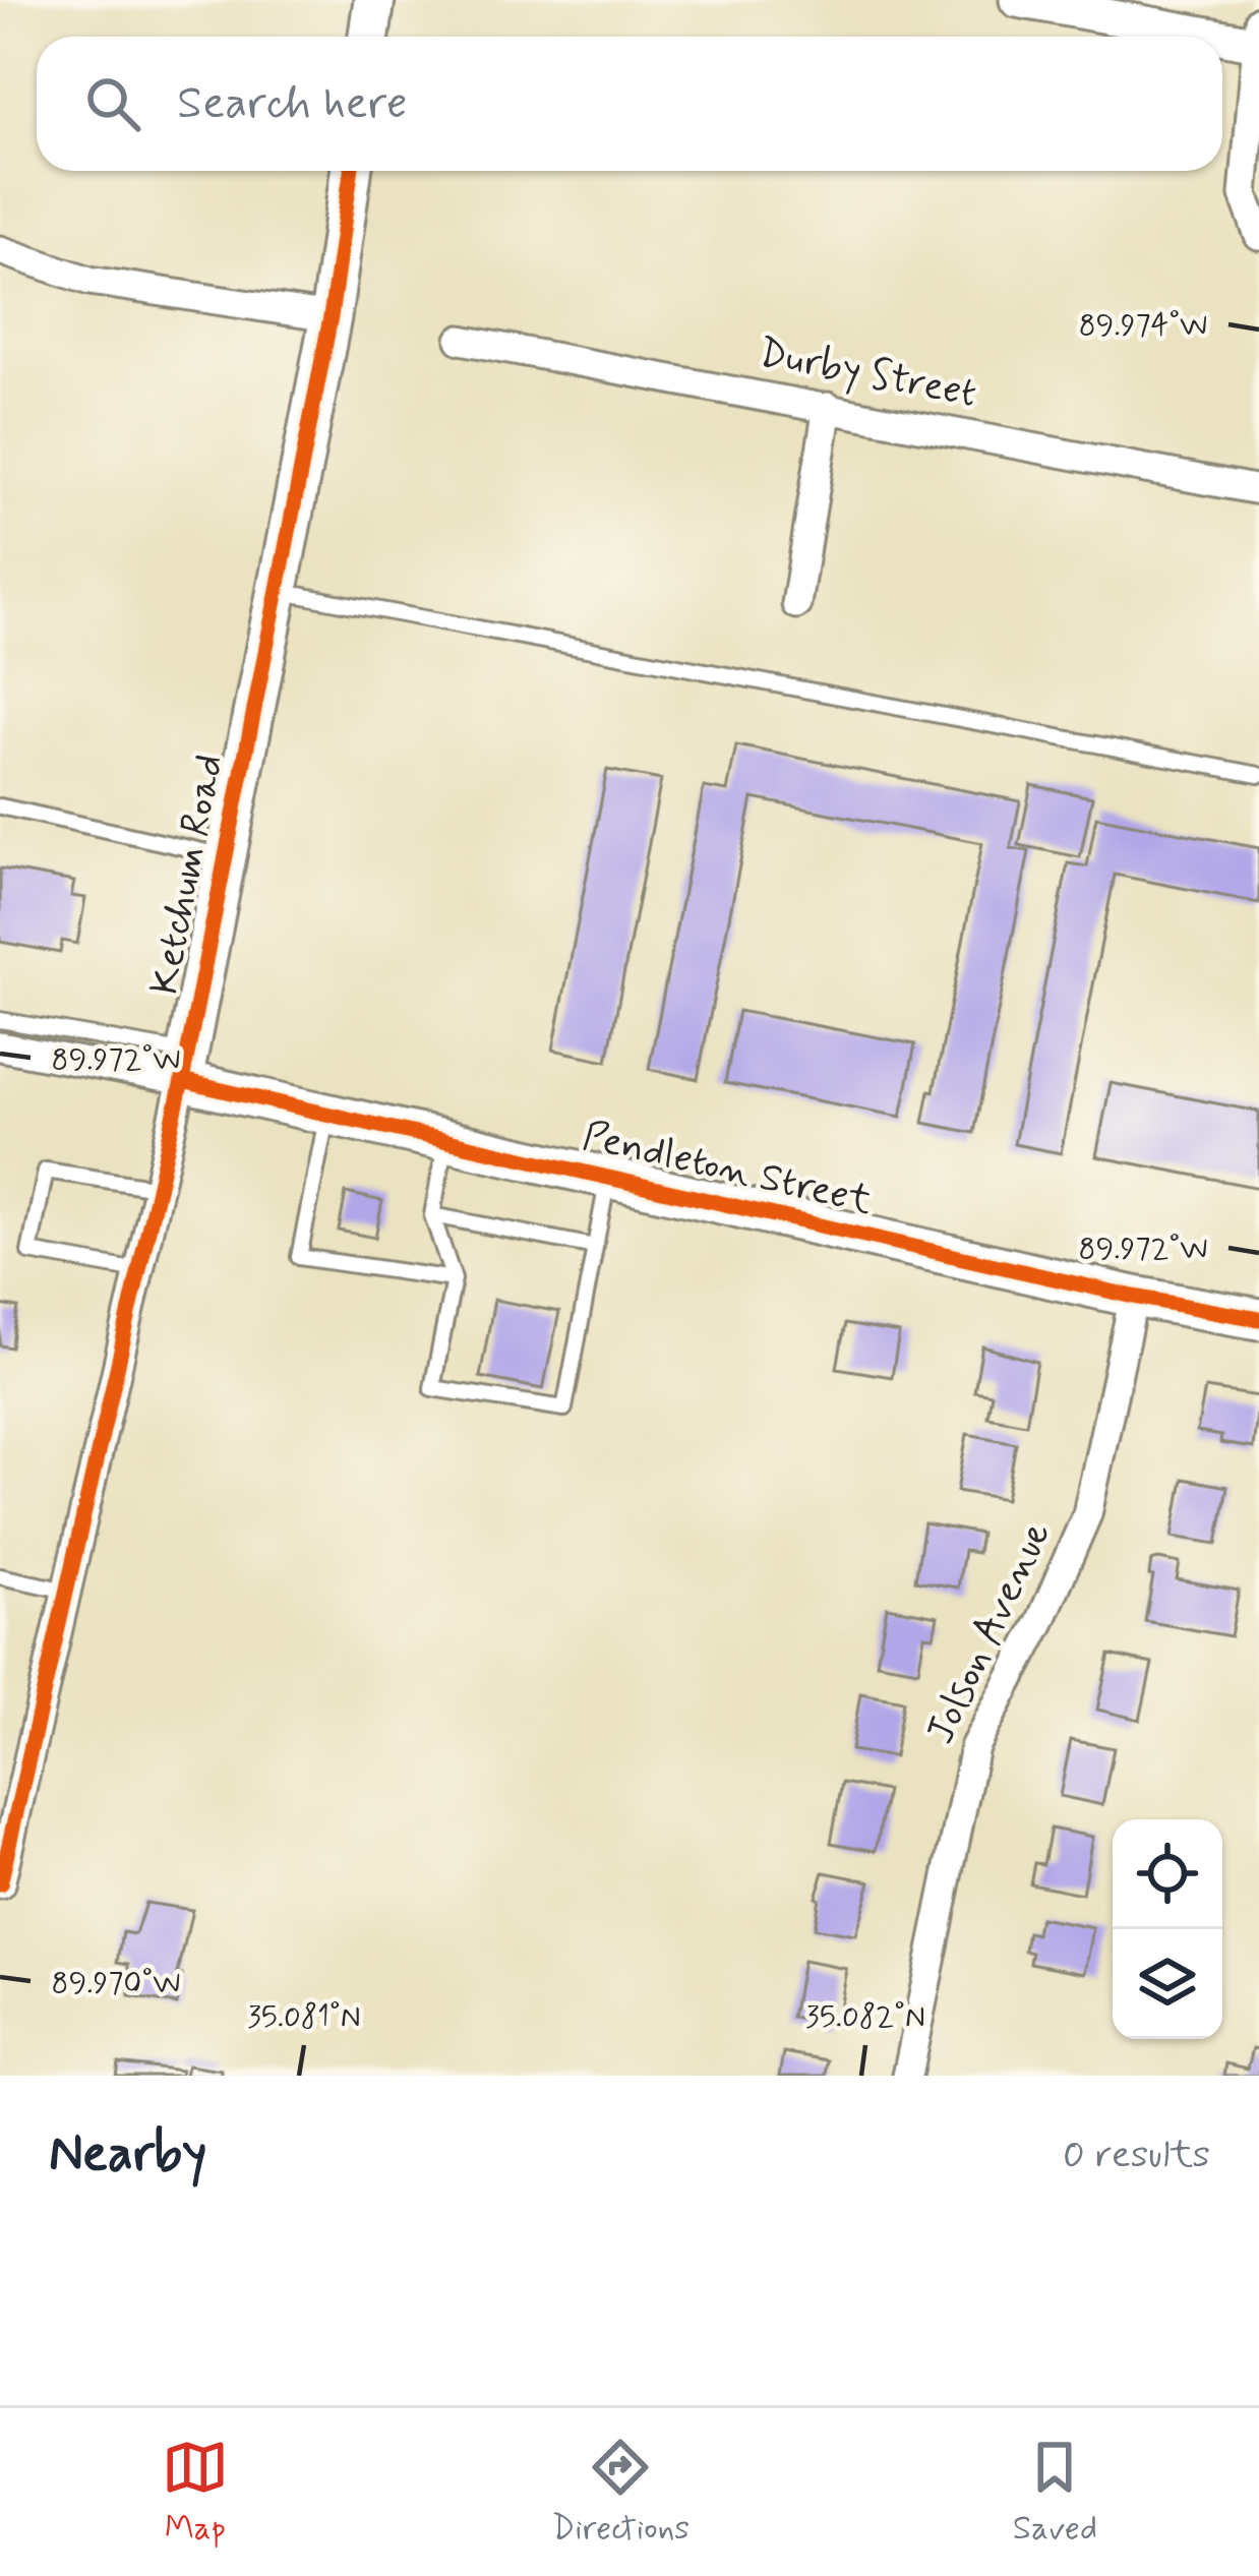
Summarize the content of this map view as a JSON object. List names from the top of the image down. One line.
{"streets":{"main road":["Ketchum Road","Pendleton Street"],"street":["Durby Street","Jolson Avenue"]},"crossings":[["Ketchum Road","Pendleton Street"],["Pendleton Street","Jolson Avenue"]],"page":{"search":"Search here","heading":["Nearby","0 results"],"nav":["Map","Directions","Saved"]},"coordinates":["89.974°W","89.972°W","89.970°W","35.081°N","35.082°N"]}
